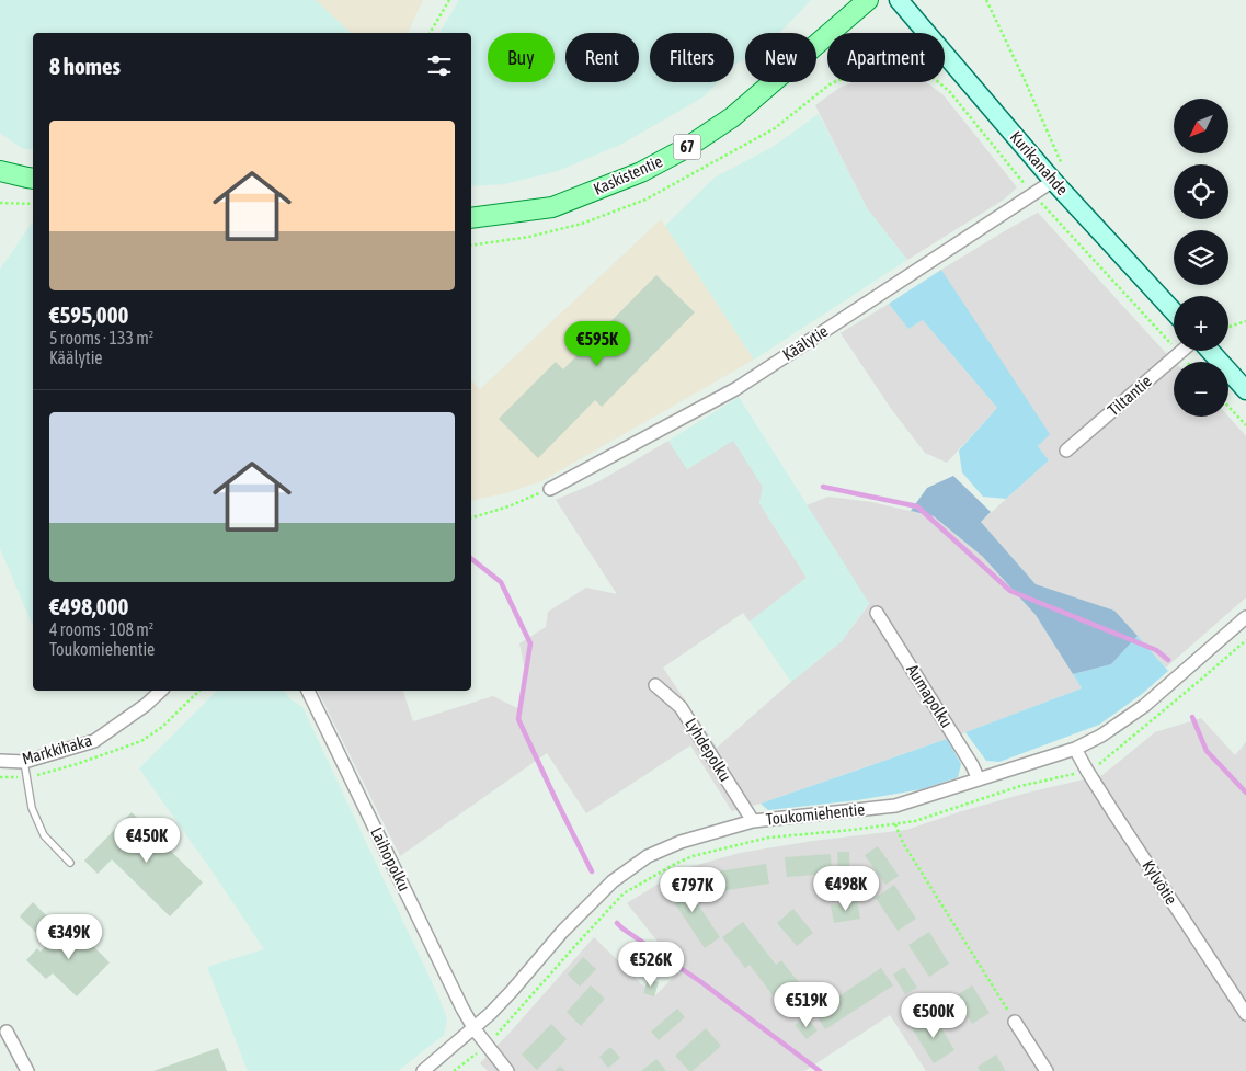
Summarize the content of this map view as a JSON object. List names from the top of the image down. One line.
{"streets":{"main road":["67","Kurikanahde","Kaskistentie"],"street":["Käälytie","Tiltantie","Aumapolku","Markkihaka","Lyhdepolku","Toukomiehentie","Laihopolku","Kylvötie"]},"crossings":[["Kurikanahde","Käälytie"],["Aumapolku","Toukomiehentie"],["Lyhdepolku","Toukomiehentie"],["Toukomiehentie","Laihopolku"],["Toukomiehentie","Kylvötie"]],"north":"bottom left","page":{"chip":["Buy","Rent","Filters","New","Apartment"],"heading":"8 homes","map_buttons":["+","−"],"list":[{"name":"€595,000","note":"5 rooms · 133 m² · Käälytie"},{"name":"€498,000","note":"4 rooms · 108 m² · Toukomiehentie"}],"price":["€595K","€450K","€498K","€797K","€349K","€526K","€519K","€500K"]}}
